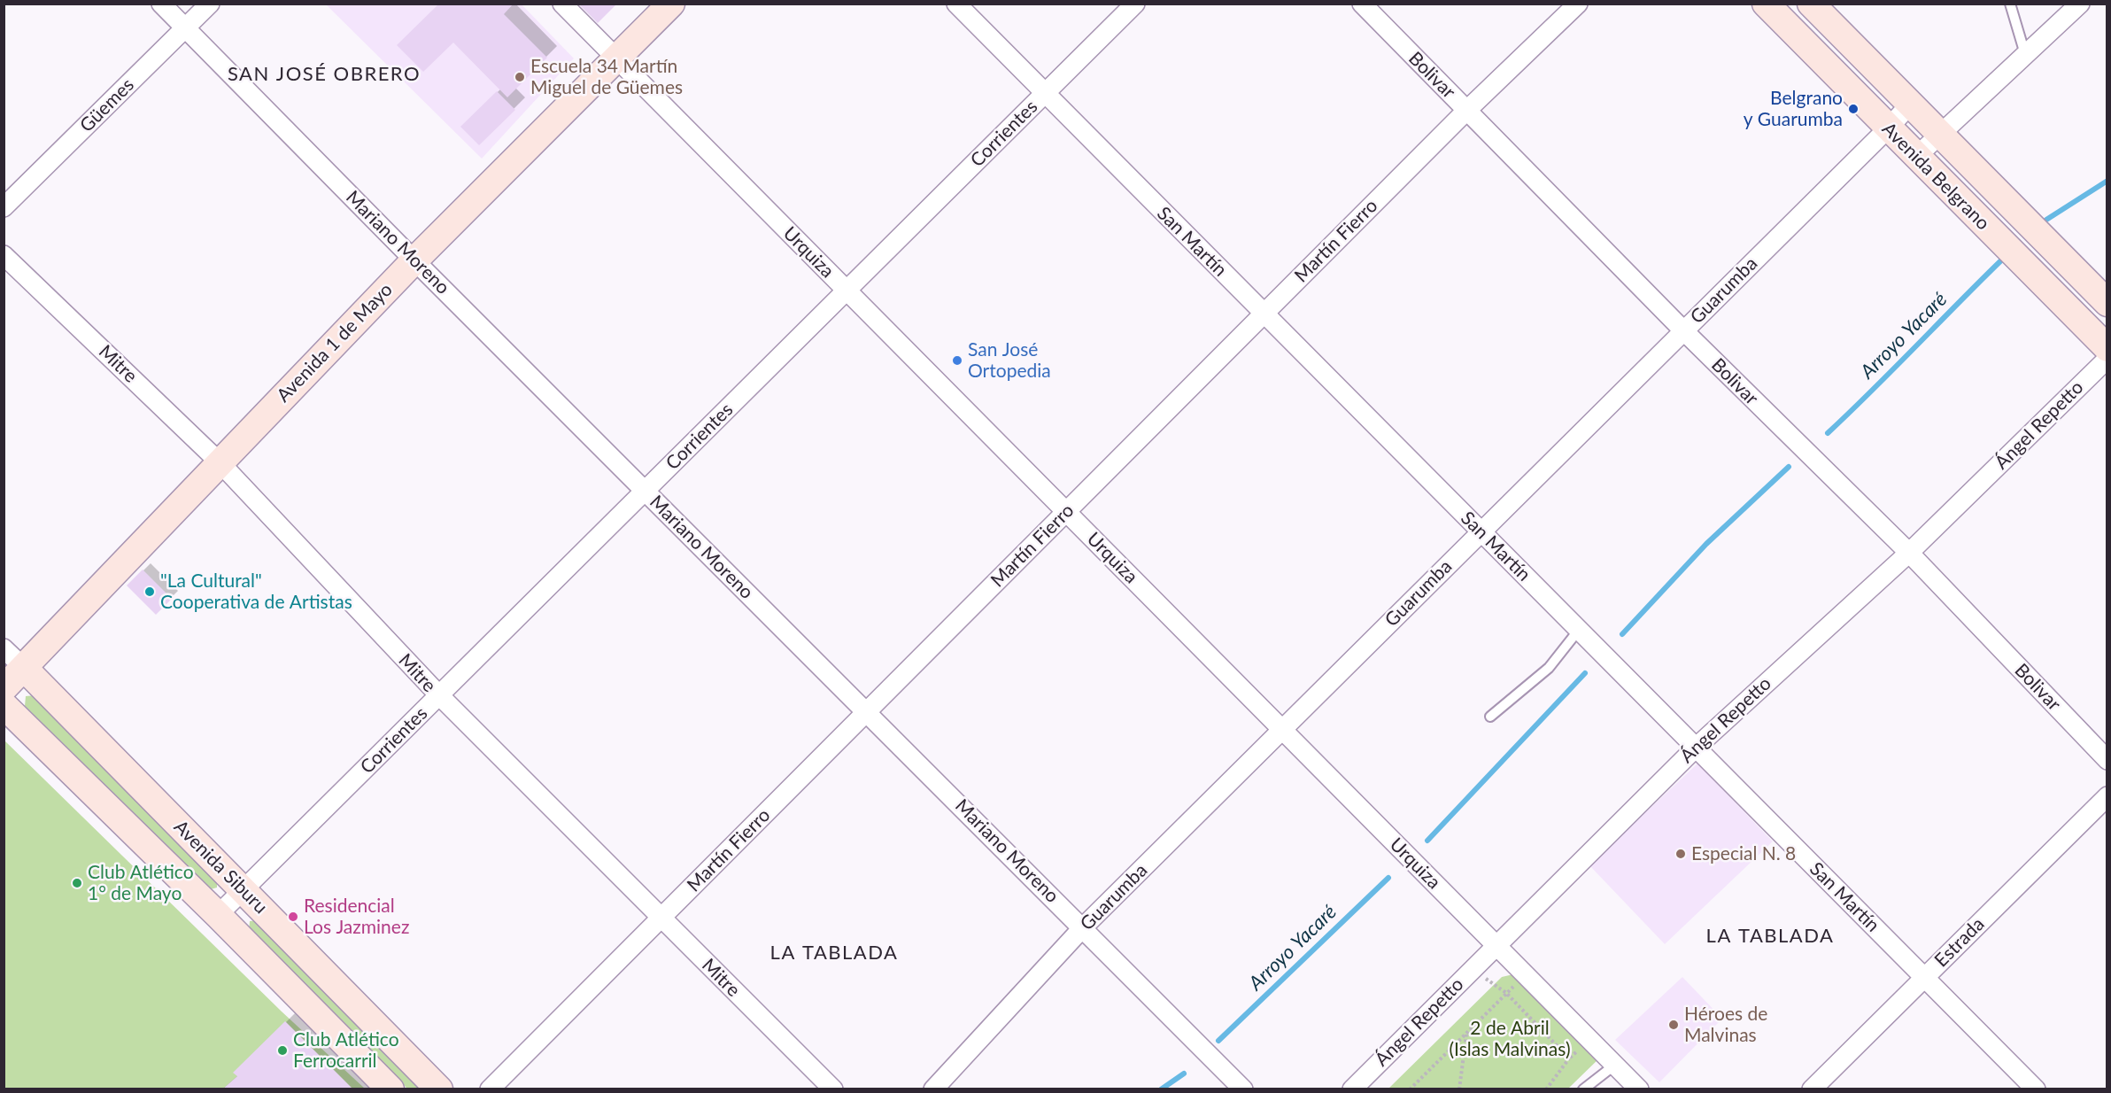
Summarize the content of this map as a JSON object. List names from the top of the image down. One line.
{"streets":{"main road":["Avenida Belgrano","Avenida 1 de Mayo","Avenida Siburu"],"street":["Bolivar","Güemes","Corrientes","Martín Fierro","San Martín","Mariano Moreno","Urquiza","Guarumba","Mitre","Ángel Repetto","Estrada"]},"crossings":[["Bolivar","Martín Fierro"],["Bolivar","Guarumba"],["Bolivar","Ángel Repetto"],["Güemes","Mariano Moreno"],["Corrientes","San Martín"],["Corrientes","Mariano Moreno"],["Corrientes","Urquiza"],["Corrientes","Mitre"],["Corrientes","Avenida Siburu"],["Avenida Belgrano","Guarumba"],["Martín Fierro","San Martín"],["Martín Fierro","Mariano Moreno"],["Martín Fierro","Urquiza"],["Martín Fierro","Mitre"],["San Martín","Guarumba"],["San Martín","Ángel Repetto"],["San Martín","Estrada"],["Mariano Moreno","Guarumba"],["Mariano Moreno","Avenida 1 de Mayo"],["Urquiza","Guarumba"],["Urquiza","Avenida 1 de Mayo"],["Urquiza","Ángel Repetto"],["Avenida 1 de Mayo","Mitre"],["Avenida 1 de Mayo","Avenida Siburu"]],"districts":["SAN JOSÉ OBRERO","LA TABLADA","LA TABLADA"],"water":["Arroyo Yacaré"],"parks":["2 de Abril (Islas Malvinas)"],"places":["Escuela 34 Martín Miguel de Güemes","Belgrano y Guarumba","San José Ortopedia","\"La Cultural\" Cooperativa de Artistas","Especial N. 8","Club Atlético 1° de Mayo","Residencial Los Jazminez","Héroes de Malvinas","Club Atlético Ferrocarril"]}
